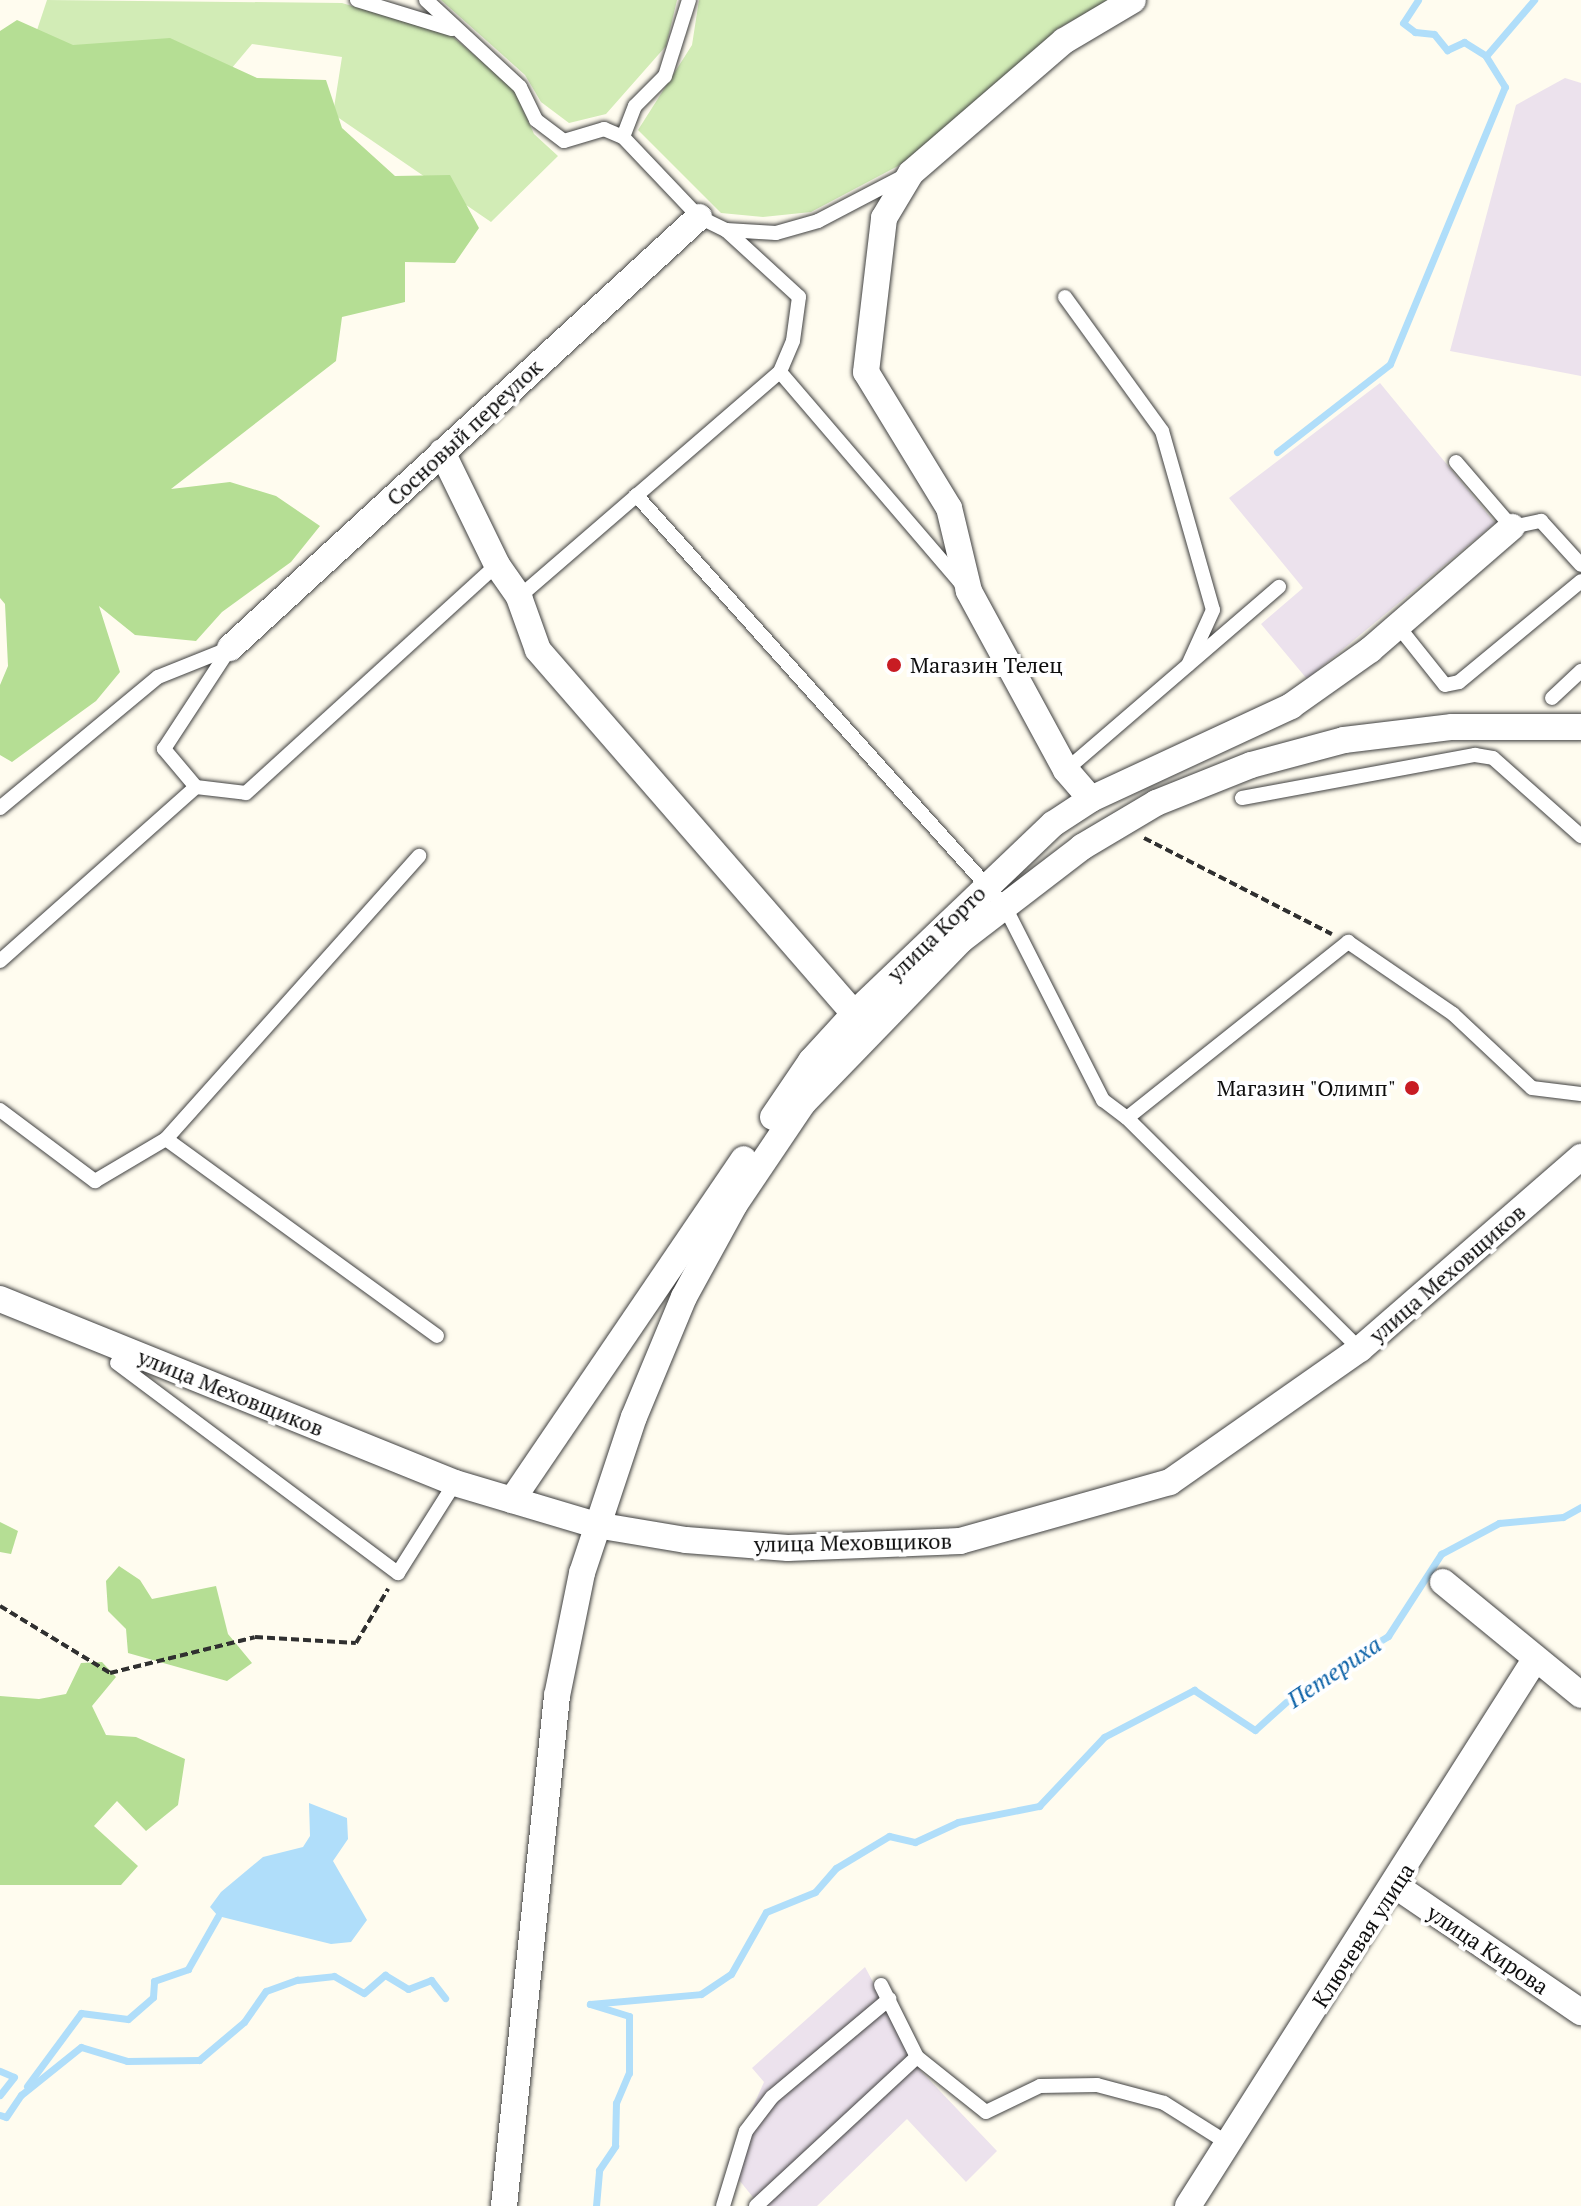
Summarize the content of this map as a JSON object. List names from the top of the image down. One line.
{"streets":{"street":["Сосновый переулок","улица Корто","улица Меховщиков","Ключевая улица","улица Кирова"]},"crossings":[["улица Корто","улица Меховщиков"],["Ключевая улица","улица Кирова"]],"water":["Петериха"],"places":["Магазин Телец","Магазин \"Олимп\""]}
